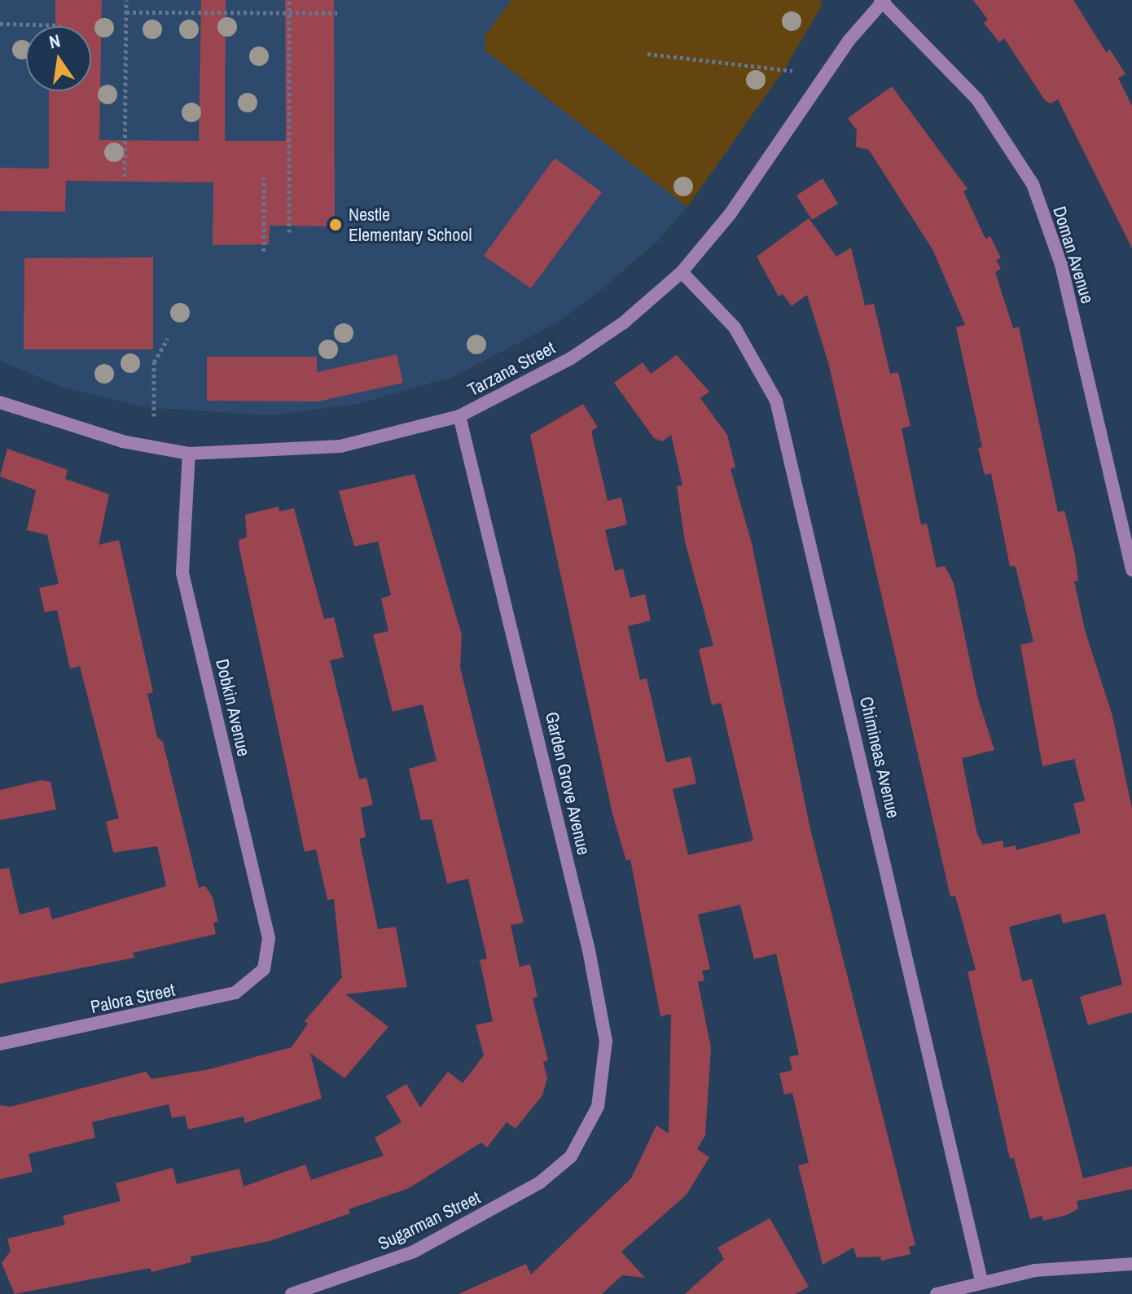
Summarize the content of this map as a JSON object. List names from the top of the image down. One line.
{"streets":{"street":["Doman Avenue","Tarzana Street","Dobkin Avenue","Chimineas Avenue","Garden Grove Avenue","Palora Street","Sugarman Street"]},"crossings":[["Doman Avenue","Tarzana Street"],["Tarzana Street","Dobkin Avenue"],["Tarzana Street","Chimineas Avenue"],["Tarzana Street","Garden Grove Avenue"],["Dobkin Avenue","Palora Street"],["Garden Grove Avenue","Sugarman Street"]],"places":["Nestle Elementary School"],"north":"top"}
